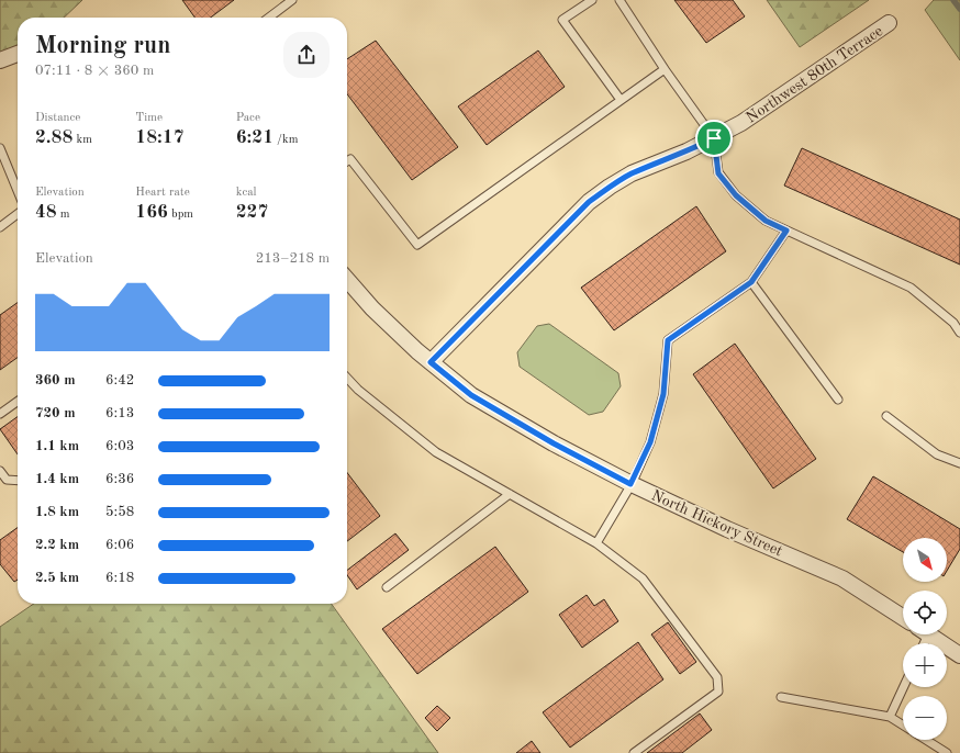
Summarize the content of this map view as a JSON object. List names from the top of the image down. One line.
{"streets":{"street":["Northwest 80th Terrace","North Hickory Street"]},"crossings":[["Northwest 80th Terrace","North Hickory Street"]],"north":"bottom right","page":{"heading":["Morning run","07:11 · 8 × 360 m"],"stats":[["Distance","2.88 km"],["Time","18:17"],["Pace","6:21 /km"],["Elevation","48 m"],["Heart rate","166 bpm"],["kcal","227"]],"chart":["Elevation","213–218 m"],"list":[{"name":"360 m","note":"6:42"},{"name":"720 m","note":"6:13"},{"name":"1.1 km","note":"6:03"},{"name":"1.4 km","note":"6:36"},{"name":"1.8 km","note":"5:58"},{"name":"2.2 km","note":"6:06"},{"name":"2.5 km","note":"6:18"}],"map_buttons":["+","−"]}}
